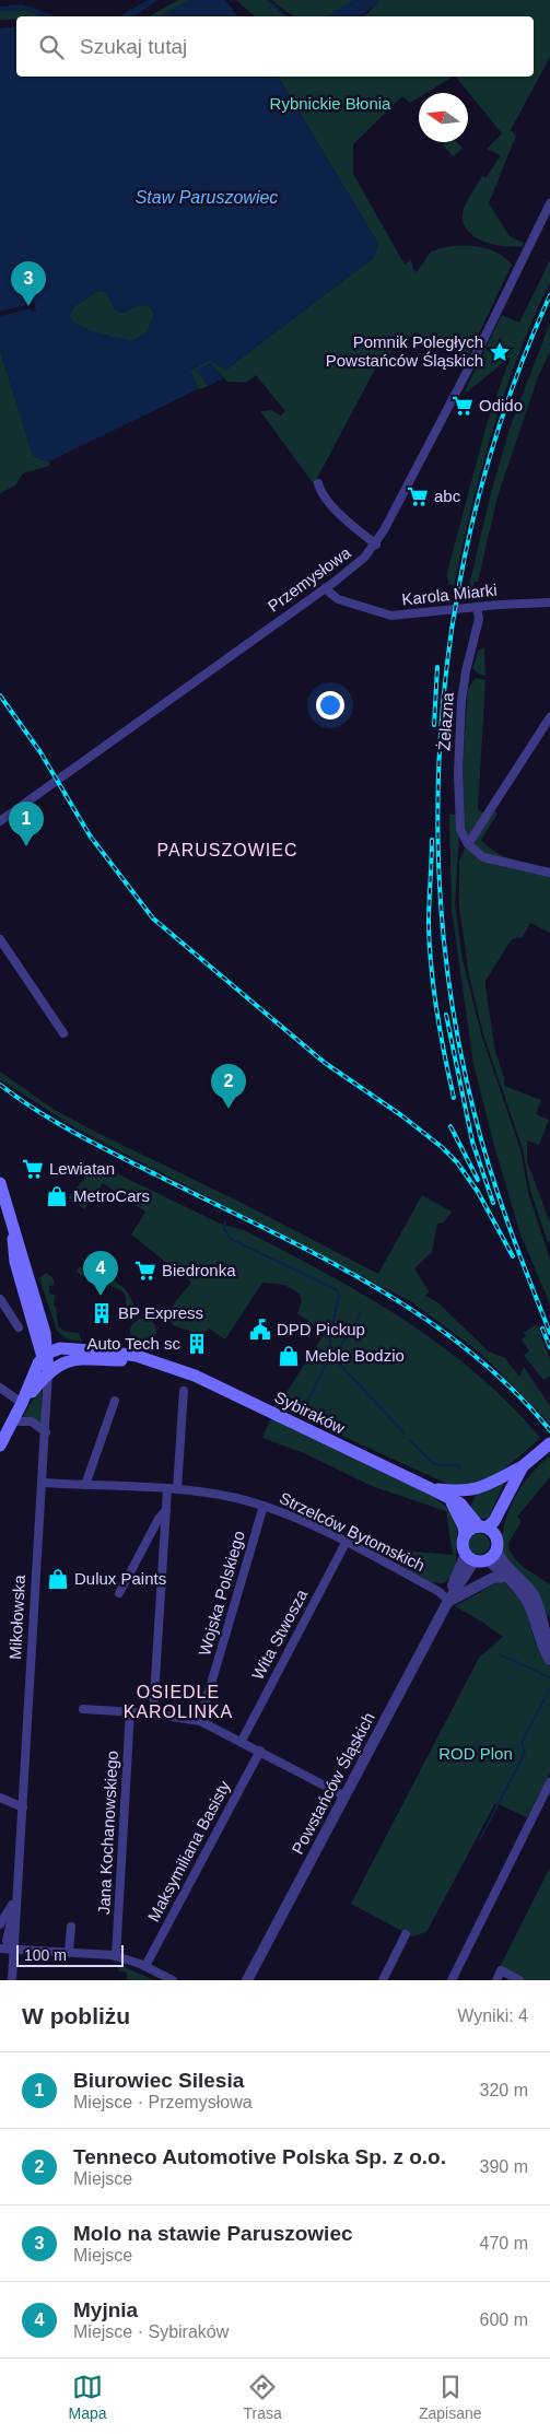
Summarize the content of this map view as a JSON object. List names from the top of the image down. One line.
{"streets":{"main road":["Sybiraków"],"street":["Przemysłowa","Karola Miarki","Żelazna","Strzelców Bytomskich","Wojska Polskiego","Mikołowska","Wita Stwosza","Powstańców Śląskich","Jana Kochanowskiego","Maksymiliana Basisty"]},"crossings":[["Przemysłowa","Karola Miarki"],["Karola Miarki","Żelazna"],["Sybiraków","Mikołowska"],["Sybiraków","Powstańców Śląskich"],["Strzelców Bytomskich","Wojska Polskiego"],["Strzelców Bytomskich","Mikołowska"],["Strzelców Bytomskich","Wita Stwosza"],["Strzelców Bytomskich","Powstańców Śląskich"]],"districts":["PARUSZOWIEC","OSIEDLE KAROLINKA"],"water":["Staw Paruszowiec"],"parks":["Rybnickie Błonia","ROD Plon"],"places":{"place":["Pomnik Poległych Powstańców Śląskich"],"supermarket":["Odido","abc","Lewiatan","Biedronka"],"shop":["MetroCars","Meble Bodzio","Dulux Paints"],"building":["BP Express","Auto Tech sc"],"public building":["DPD Pickup"]},"scale_bar":"100 m","north":"left","page":{"search":"Szukaj tutaj","pins":["3","1","2","4"],"scale":"100 m","heading":["W pobliżu","Wyniki: 4"],"list":[{"mark":"1","name":"Biurowiec Silesia","note":"Miejsce · Przemysłowa","value":"320 m"},{"mark":"2","name":"Tenneco Automotive Polska Sp. z o.o.","note":"Miejsce","value":"390 m"},{"mark":"3","name":"Molo na stawie Paruszowiec","note":"Miejsce","value":"470 m"},{"mark":"4","name":"Myjnia","note":"Miejsce · Sybiraków","value":"600 m"}],"nav":["Mapa","Trasa","Zapisane"]}}
